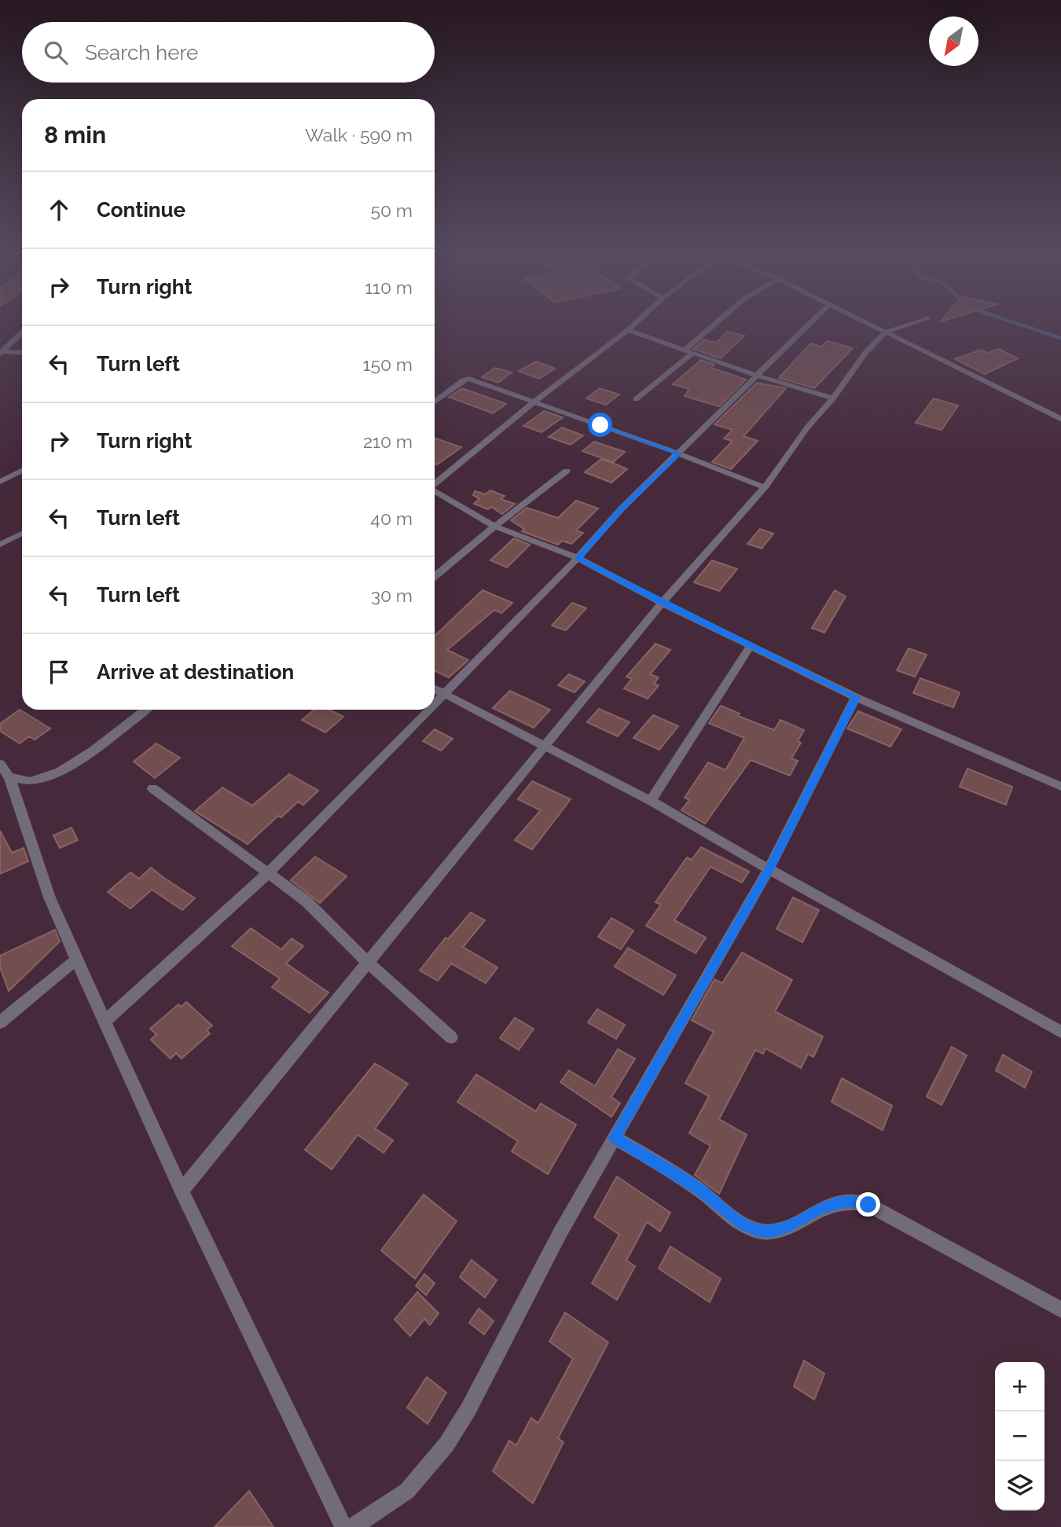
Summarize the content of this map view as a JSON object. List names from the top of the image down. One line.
{"north":"bottom left","page":{"search":"Search here","heading":["8 min","Walk · 590 m"],"list":[["Continue","50 m"],["Turn right","110 m"],["Turn left","150 m"],["Turn right","210 m"],["Turn left","40 m"],["Turn left","30 m"],"Arrive at destination"],"map_buttons":["+","−"]}}
